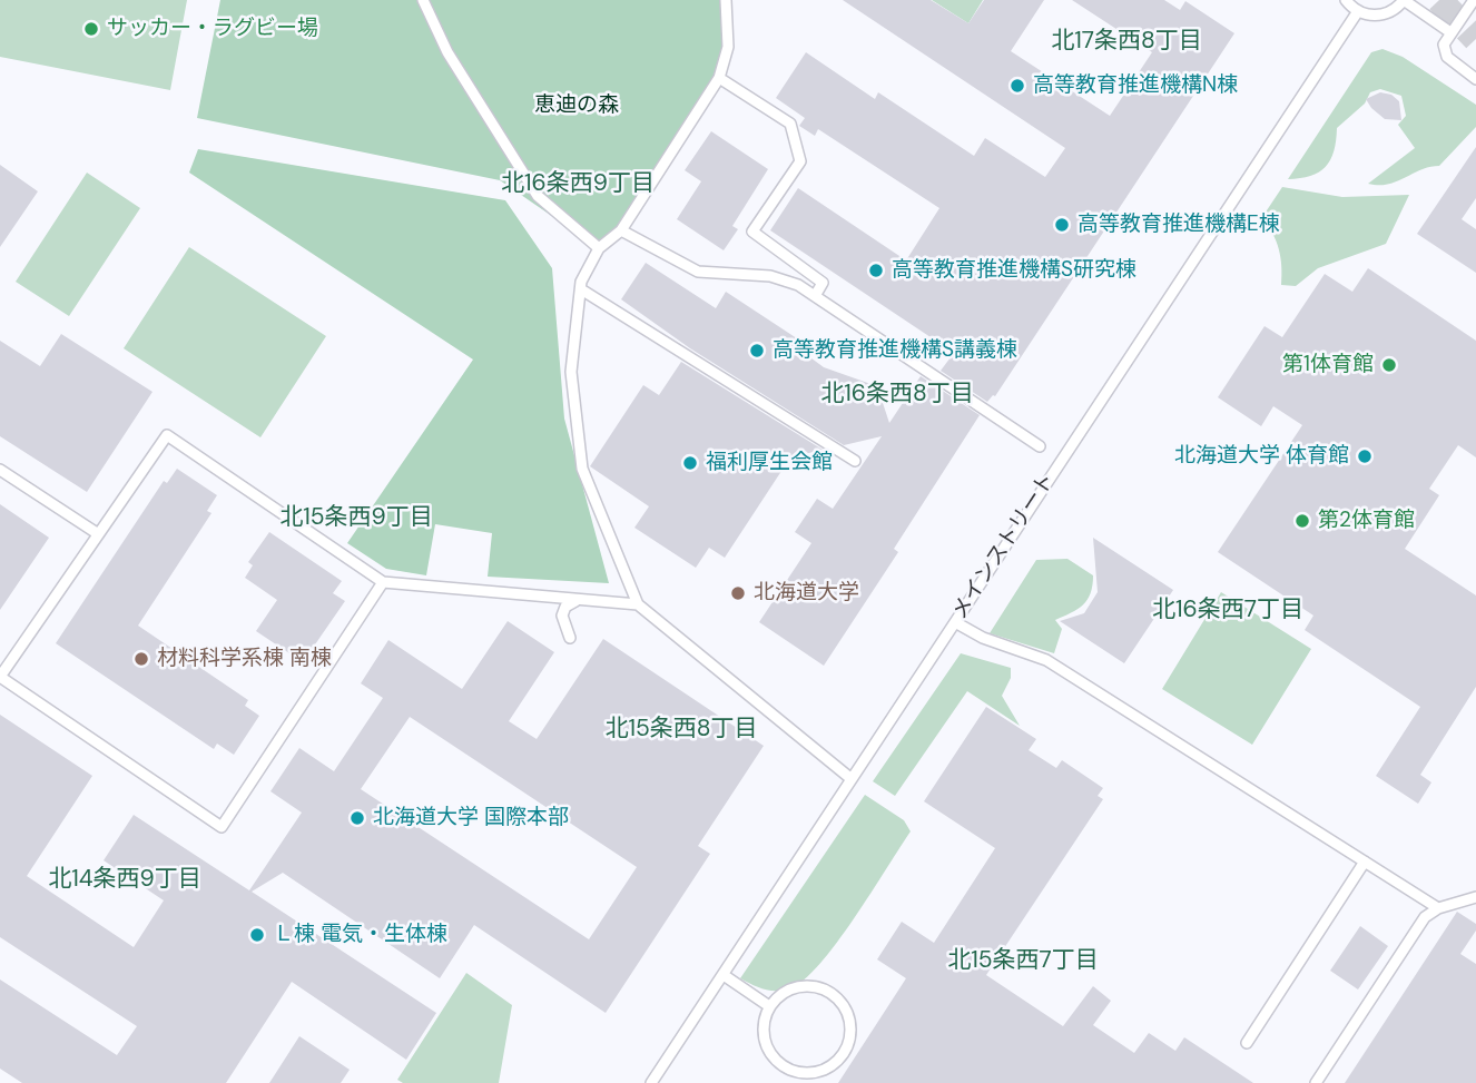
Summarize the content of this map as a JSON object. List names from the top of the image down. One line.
{"streets":{"lane":["メインストリート"]},"districts":["北17条西8丁目","北16条西9丁目","北16条西8丁目","北15条西9丁目","北16条西7丁目","北15条西8丁目","北14条西9丁目","北15条西7丁目"],"parks":["恵迪の森"],"places":["サッカー・ラグビー場","高等教育推進機構N棟","高等教育推進機構E棟","高等教育推進機構S研究棟","高等教育推進機構S講義棟","第1体育館","北海道大学 体育館","福利厚生会館","第2体育館","北海道大学","材料科学系棟 南棟","北海道大学 国際本部","Ｌ棟 電気・生体棟"]}
